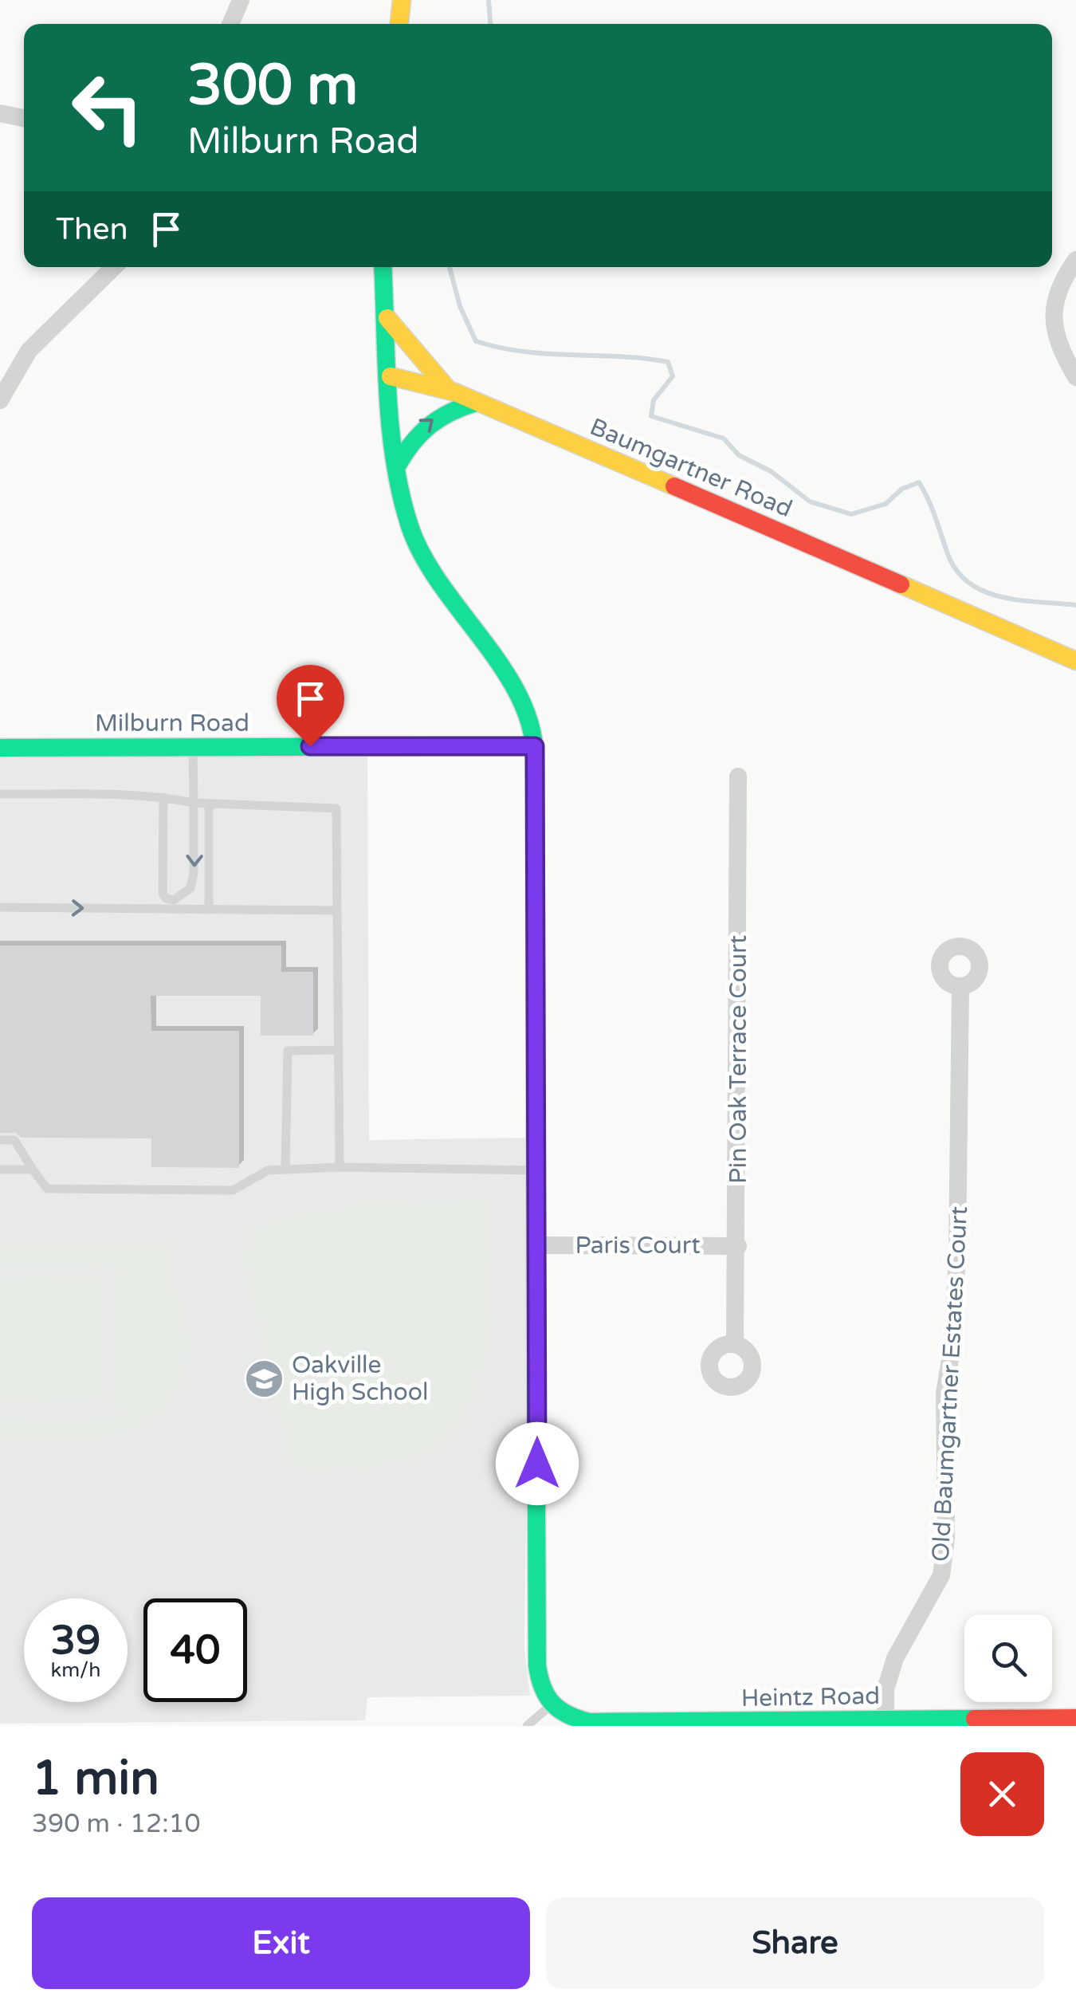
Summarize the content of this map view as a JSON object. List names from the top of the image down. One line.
{"streets":{"street":["Baumgartner Road","Milburn Road","Pin Oak Terrace Court","Paris Court","Old Baumgartner Estates Court","Heintz Road"]},"crossings":[["Pin Oak Terrace Court","Paris Court"],["Old Baumgartner Estates Court","Heintz Road"]],"places":{"school or university":["Oakville High School"]},"page":{"turn":["300 m","Milburn Road"],"then":"Then","speed":"39 km/h","limit":"40","heading":["1 min","390 m · 12:10"],"buttons":["Exit","Share"]}}
